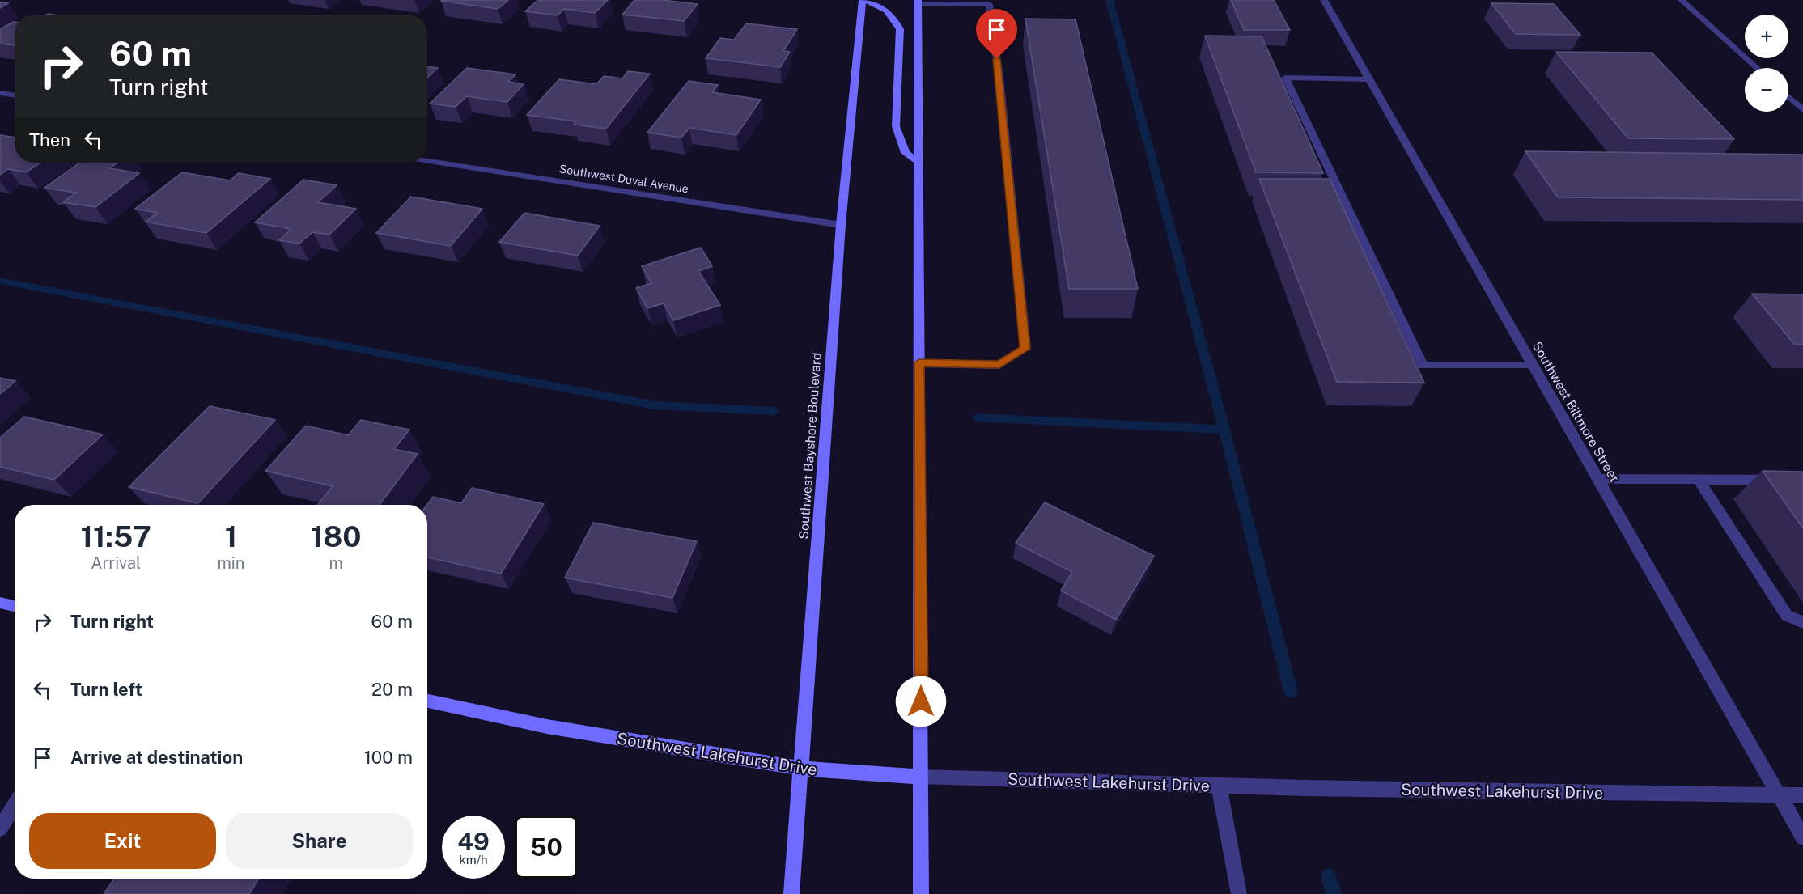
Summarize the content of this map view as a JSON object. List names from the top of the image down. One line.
{"streets":{"main road":["Southwest Bayshore Boulevard","Southwest Lakehurst Drive"],"street":["Southwest Duval Avenue","Southwest Biltmore Street"]},"crossings":[["Southwest Duval Avenue","Southwest Bayshore Boulevard"],["Southwest Biltmore Street","Southwest Lakehurst Drive"],["Southwest Bayshore Boulevard","Southwest Lakehurst Drive"]],"page":{"map_buttons":["+","−"],"turn":["60 m","Turn right"],"then":"Then","eta":["11:57","Arrival","1","min","180","m"],"list":[{"name":"Turn right","value":"60 m"},{"name":"Turn left","value":"20 m"},{"name":"Arrive at destination","value":"100 m"}],"buttons":["Exit","Share"],"speed":"49 km/h","limit":"50"}}
